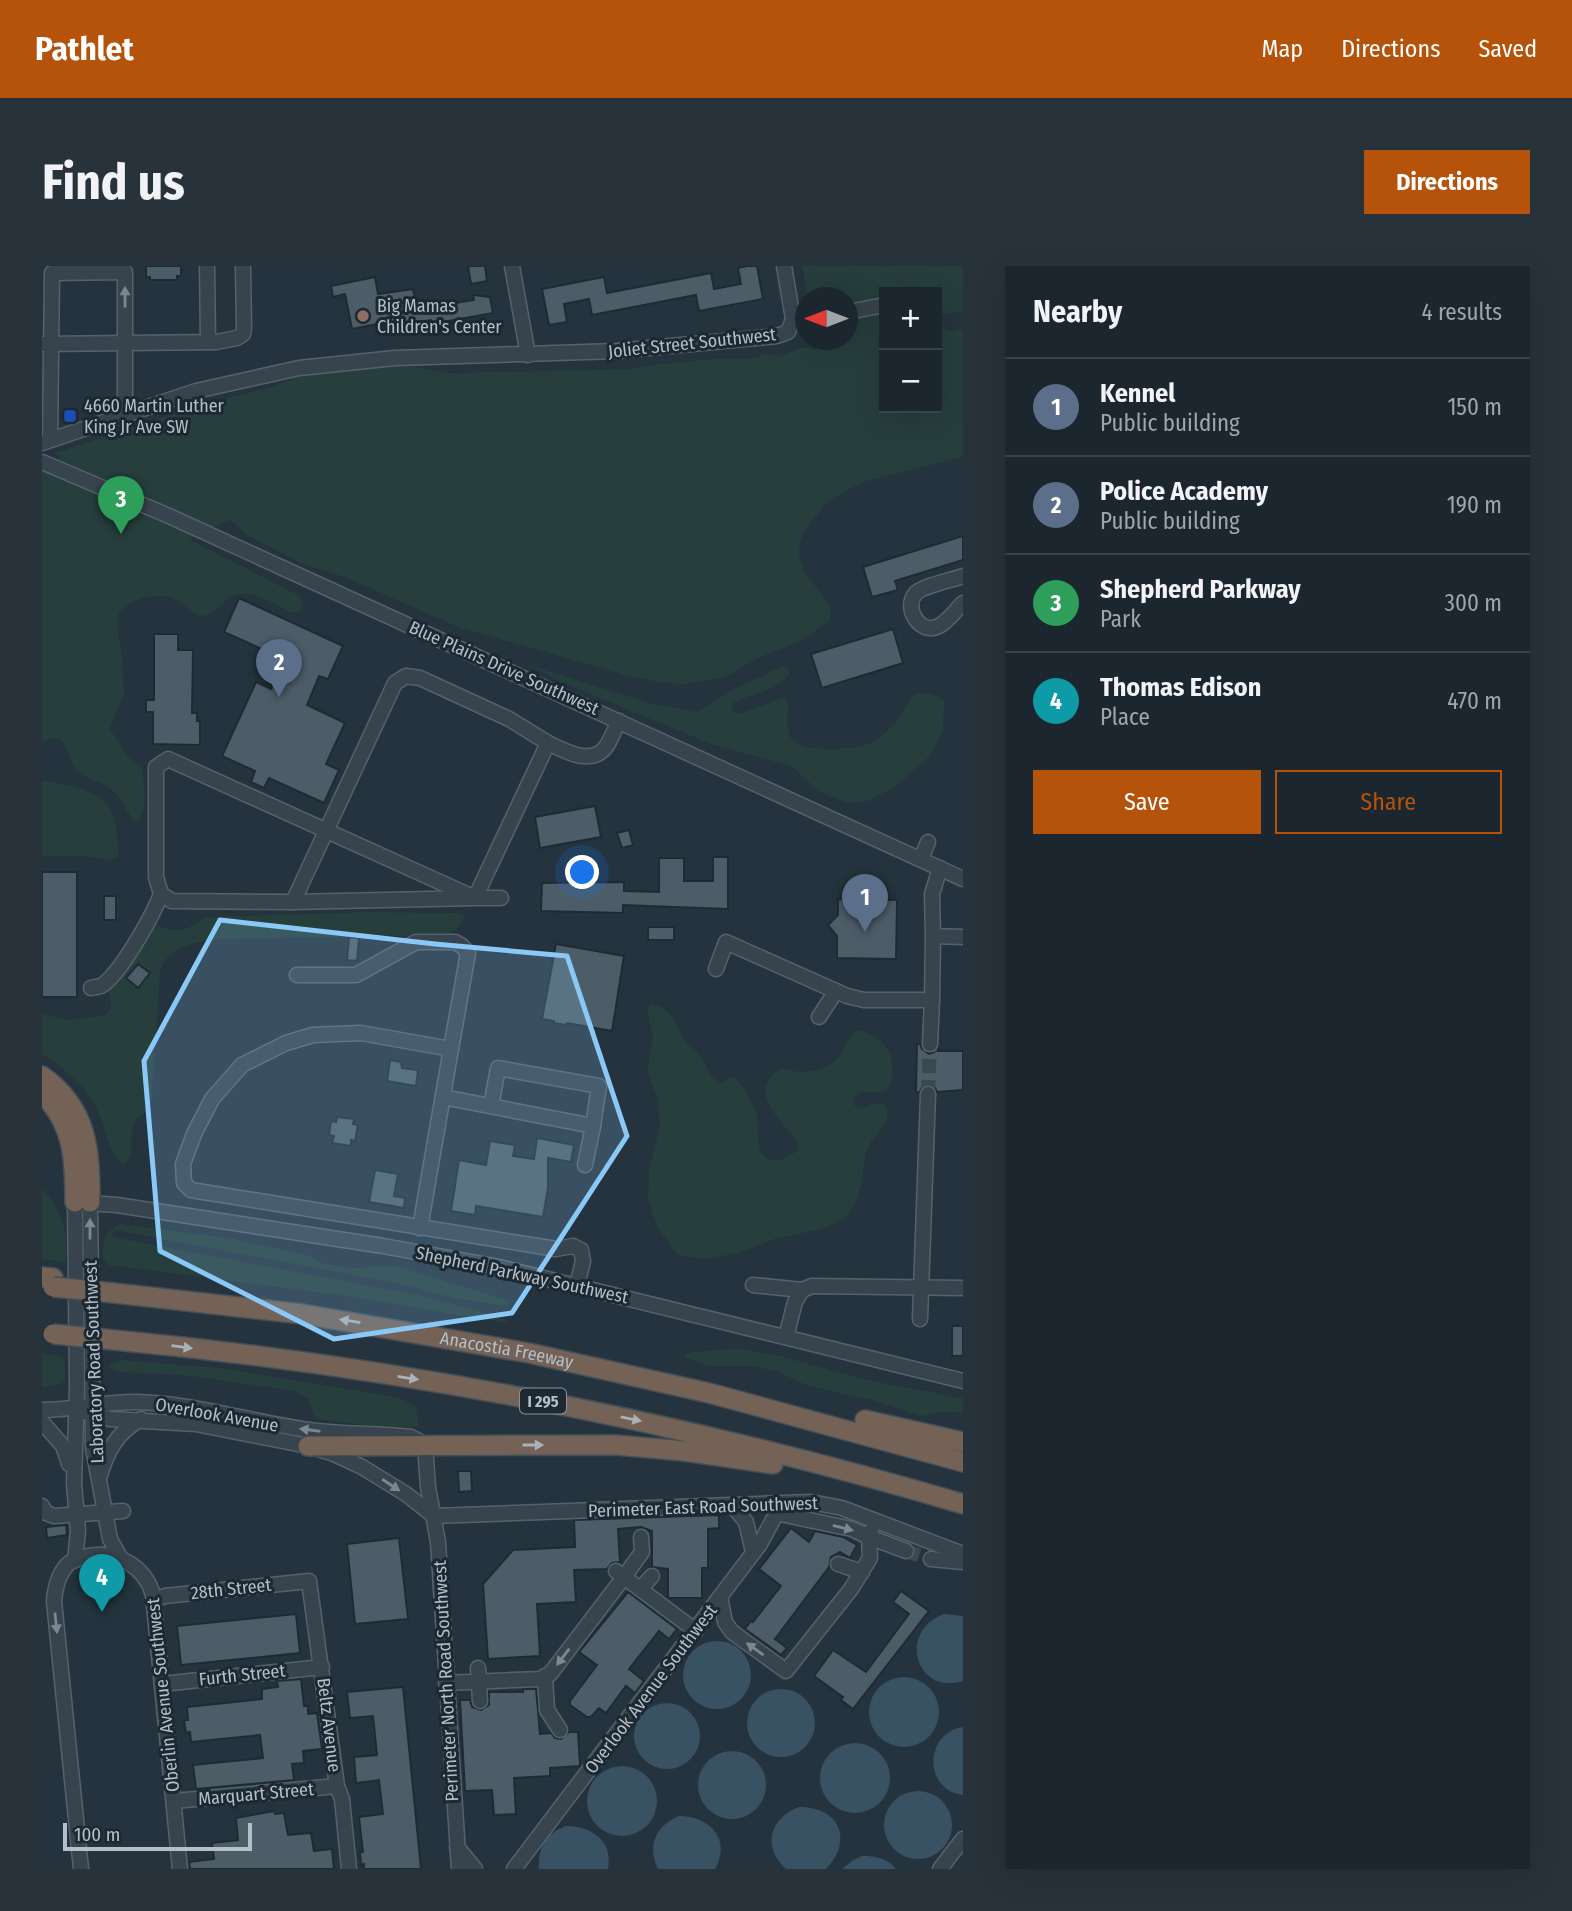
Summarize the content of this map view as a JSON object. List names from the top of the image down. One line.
{"streets":{"highway":["Anacostia Freeway","I 295"],"street":["Joliet Street Southwest","Blue Plains Drive Southwest","Shepherd Parkway Southwest","Laboratory Road Southwest","Overlook Avenue","Perimeter East Road Southwest","28th Street","Furth Street","Perimeter North Road Southwest","Overlook Avenue Southwest","Oberlin Avenue Southwest","Beltz Avenue","Marquart Street"]},"crossings":[["Shepherd Parkway Southwest","Laboratory Road Southwest"],["Laboratory Road Southwest","Overlook Avenue"],["Laboratory Road Southwest","Oberlin Avenue Southwest"],["Overlook Avenue","Perimeter East Road Southwest"],["Overlook Avenue","Perimeter North Road Southwest"],["Perimeter East Road Southwest","Perimeter North Road Southwest"],["Perimeter East Road Southwest","Overlook Avenue Southwest"],["28th Street","Oberlin Avenue Southwest"],["28th Street","Beltz Avenue"],["Furth Street","Oberlin Avenue Southwest"],["Furth Street","Beltz Avenue"],["Oberlin Avenue Southwest","Marquart Street"],["Beltz Avenue","Marquart Street"]],"places":{"other":["Big Mamas Children's Center"],"transit":["4660 Martin Luther King Jr Ave SW"]},"scale_bar":"100 m","north":"left","page":{"header":"Pathlet","nav":["Map","Directions","Saved"],"buttons":["Directions",["Save","Share"]],"title":"Find us","heading":["Nearby","4 results"],"map_buttons":["+","−"],"list":[{"mark":"1","name":"Kennel","note":"Public building","value":"150 m"},{"mark":"2","name":"Police Academy","note":"Public building","value":"190 m"},{"mark":"3","name":"Shepherd Parkway","note":"Park","value":"300 m"},{"mark":"4","name":"Thomas Edison","note":"Place","value":"470 m"}],"pins":["3","2","1","4"],"scale":"100 m"}}
